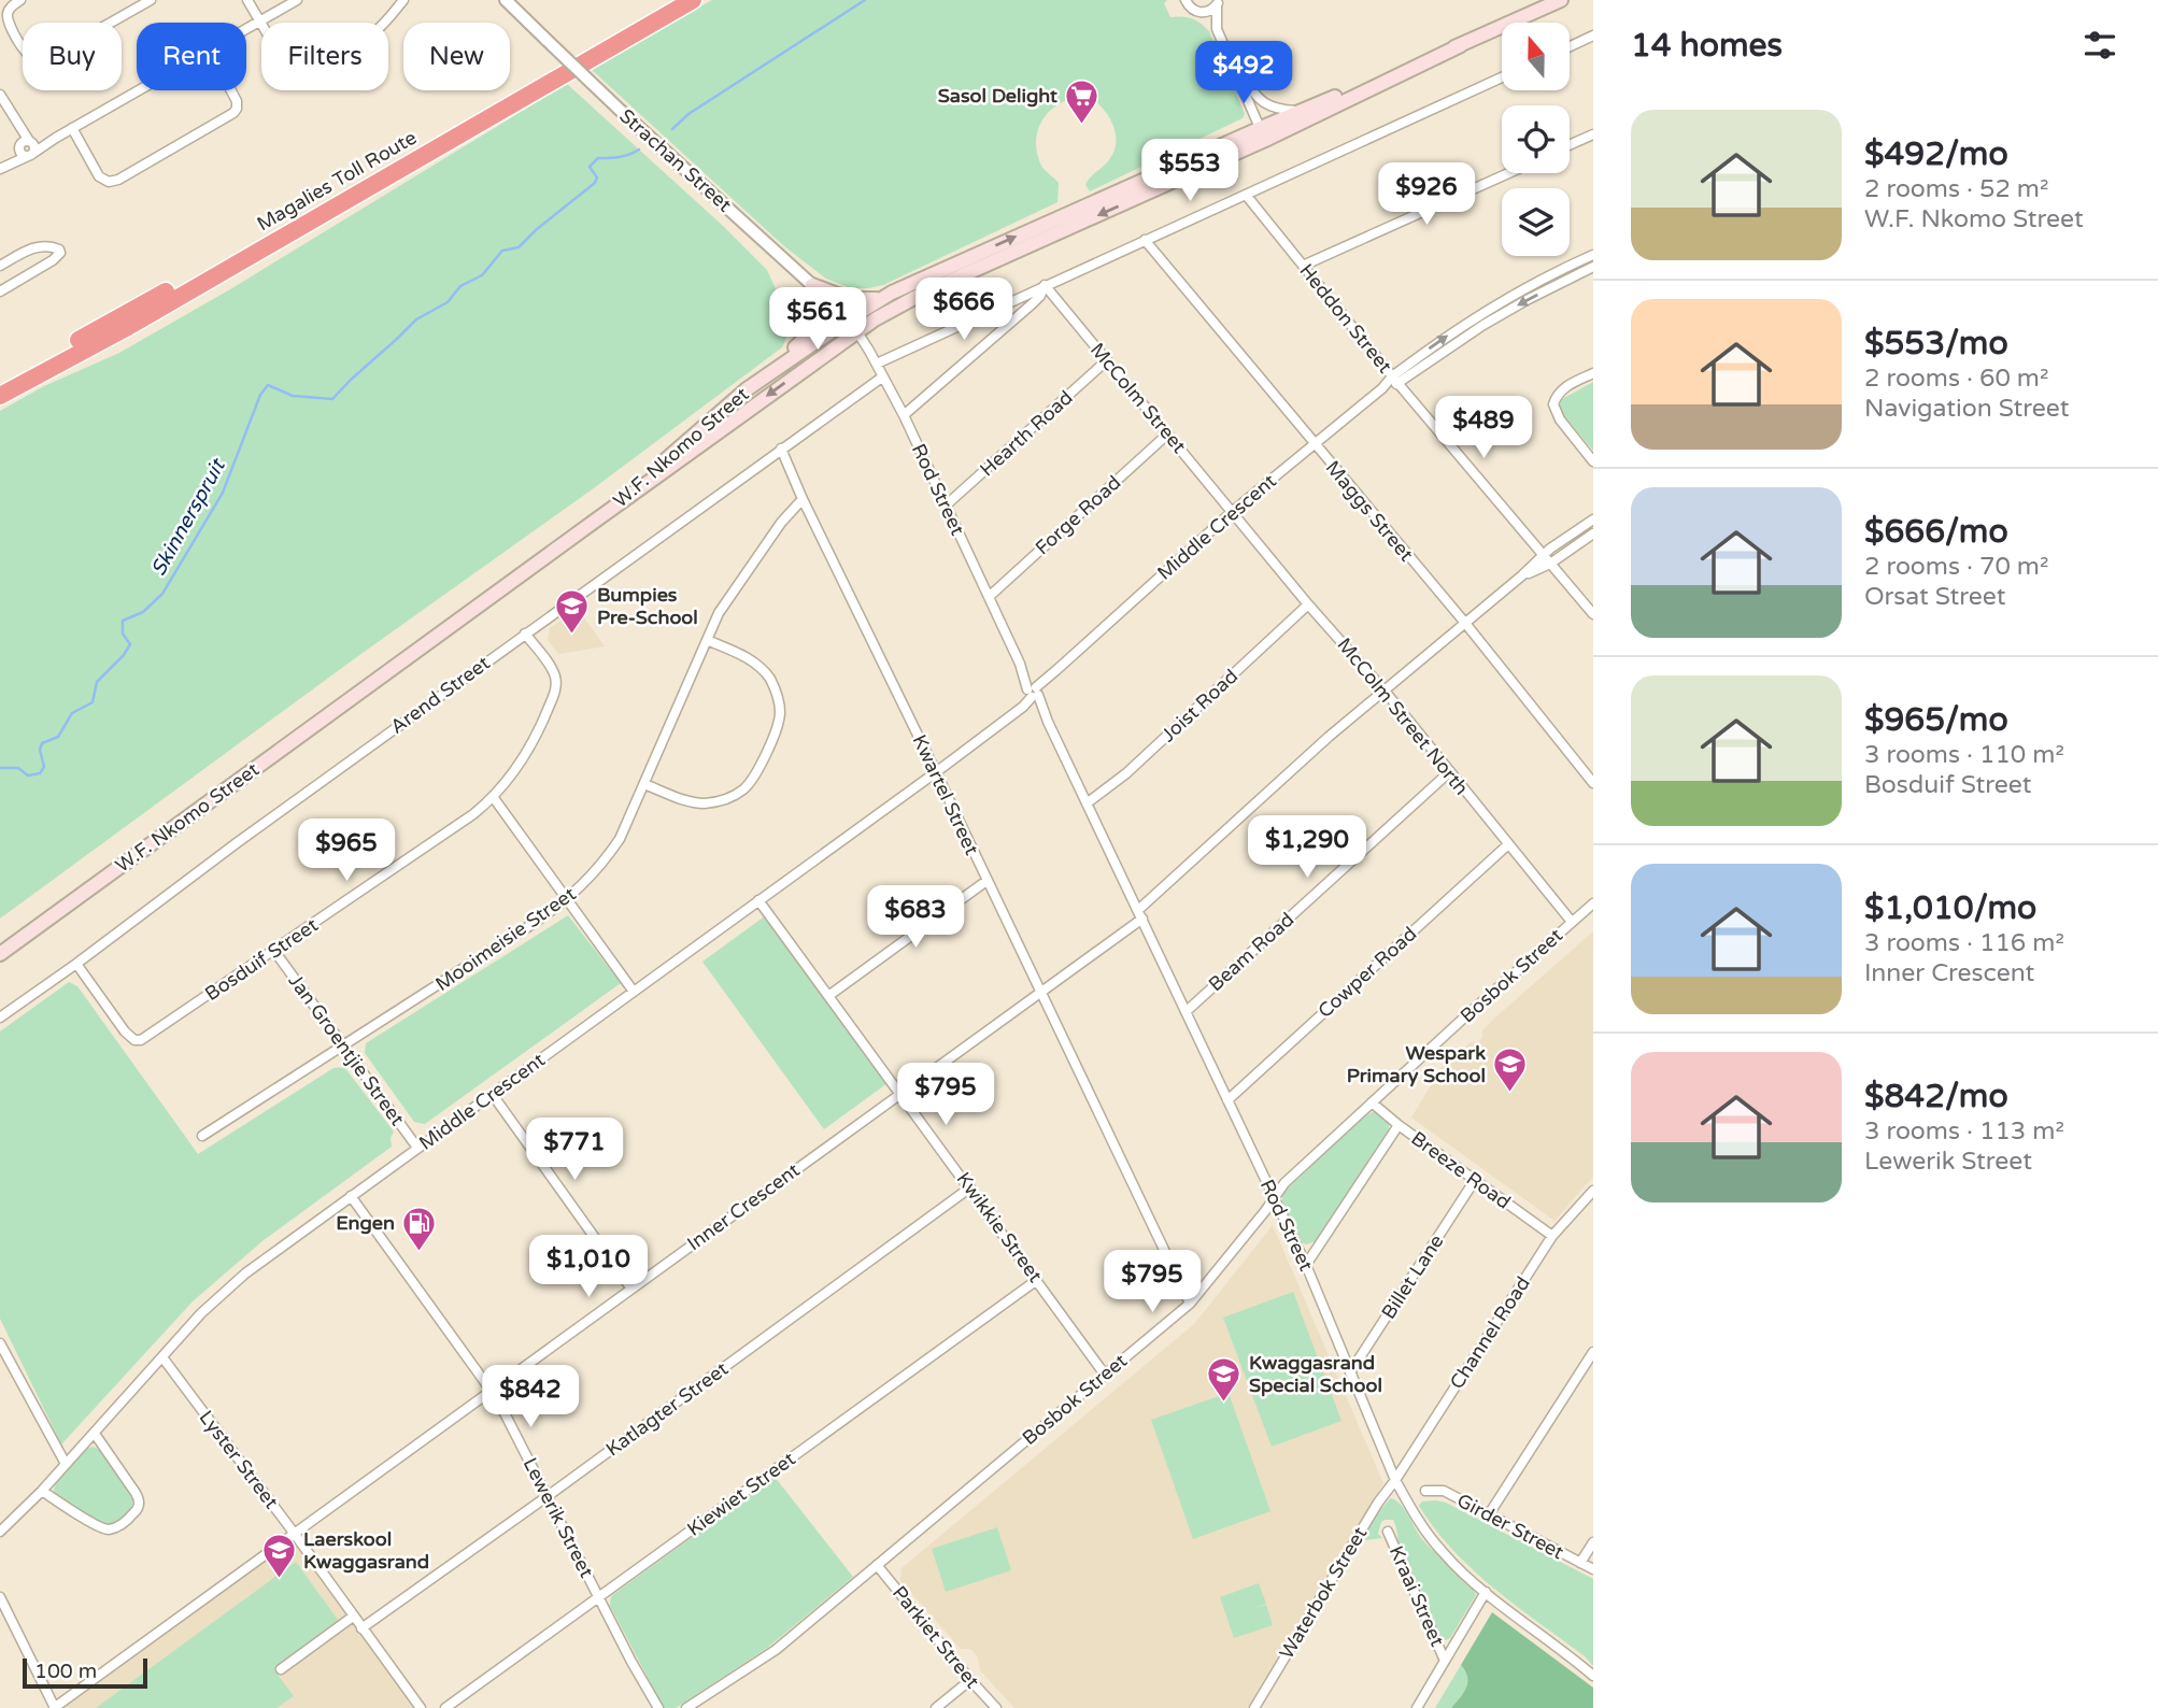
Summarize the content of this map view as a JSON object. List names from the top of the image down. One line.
{"streets":{"highway":["Magalies Toll Route"],"main road":["W.F. Nkomo Street"],"street":["Strachan Street","Heddon Street","McColm Street","Hearth Road","Rod Street","Maggs Street","Forge Road","Middle Crescent","Arend Street","Joist Road","McColm Street North","Kwartel Street","Mooimeisie Street","Beam Road","Bosduif Street","Cowper Road","Bosbok Street","Jan Groentjie Street","Breeze Road","Inner Crescent","Kwikkie Street","Billet Lane","Channel Road","Katlagter Street","Lyster Street","Kiewiet Street","Lewerik Street","Girder Street","Waterbok Street","Kraai Street","Parkiet Street"]},"crossings":[["Strachan Street","W.F. Nkomo Street"],["Strachan Street","Rod Street"],["Heddon Street","Middle Crescent"],["Heddon Street","Inner Crescent"],["McColm Street","Hearth Road"],["McColm Street","Forge Road"],["McColm Street","Middle Crescent"],["McColm Street","McColm Street North"],["Hearth Road","Rod Street"],["W.F. Nkomo Street","Rod Street"],["Rod Street","Forge Road"],["Rod Street","Middle Crescent"],["Rod Street","Arend Street"],["Rod Street","Joist Road"],["Rod Street","Beam Road"],["Rod Street","Cowper Road"],["Rod Street","Bosbok Street"],["Rod Street","Inner Crescent"],["Rod Street","Billet Lane"],["Rod Street","Channel Road"],["Rod Street","Waterbok Street"],["Rod Street","Kraai Street"],["Maggs Street","Middle Crescent"],["Maggs Street","Inner Crescent"],["Middle Crescent","McColm Street North"],["Middle Crescent","Kwartel Street"],["Middle Crescent","Jan Groentjie Street"],["Middle Crescent","Kwikkie Street"],["Middle Crescent","Lyster Street"],["Middle Crescent","Lewerik Street"],["Arend Street","Kwartel Street"],["Arend Street","Bosduif Street"],["Joist Road","McColm Street North"],["McColm Street North","Beam Road"],["McColm Street North","Cowper Road"],["McColm Street North","Bosbok Street"],["McColm Street North","Inner Crescent"],["Kwartel Street","Mooimeisie Street"],["Kwartel Street","Bosbok Street"],["Kwartel Street","Inner Crescent"],["Mooimeisie Street","Jan Groentjie Street"],["Bosduif Street","Jan Groentjie Street"],["Bosbok Street","Breeze Road"],["Bosbok Street","Kwikkie Street"],["Bosbok Street","Parkiet Street"],["Breeze Road","Billet Lane"],["Breeze Road","Channel Road"],["Inner Crescent","Kwikkie Street"],["Inner Crescent","Lyster Street"],["Inner Crescent","Lewerik Street"],["Kwikkie Street","Katlagter Street"],["Kwikkie Street","Kiewiet Street"],["Channel Road","Waterbok Street"],["Katlagter Street","Lyster Street"],["Katlagter Street","Lewerik Street"],["Kiewiet Street","Lewerik Street"]],"water":["Skinnerspruit"],"places":{"supermarket":["Sasol Delight"],"school or university":["Bumpies Pre-School","Wespark Primary School","Kwaggasrand Special School","Laerskool Kwaggasrand"],"fuel station":["Engen"]},"scale_bar":"100 m","north":"top","page":{"heading":"14 homes","chip":["Buy","Rent","Filters","New"],"price":["$492","$553","$926","$666","$561","$489","$1,290","$965","$683","$795","$771","$1,010","$795","$842"],"list":[{"name":"$492/mo","note":"2 rooms · 52 m² · W.F. Nkomo Street"},{"name":"$553/mo","note":"2 rooms · 60 m² · Navigation Street"},{"name":"$666/mo","note":"2 rooms · 70 m² · Orsat Street"},{"name":"$965/mo","note":"3 rooms · 110 m² · Bosduif Street"},{"name":"$1,010/mo","note":"3 rooms · 116 m² · Inner Crescent"},{"name":"$842/mo","note":"3 rooms · 113 m² · Lewerik Street"}],"scale":"100 m"}}
